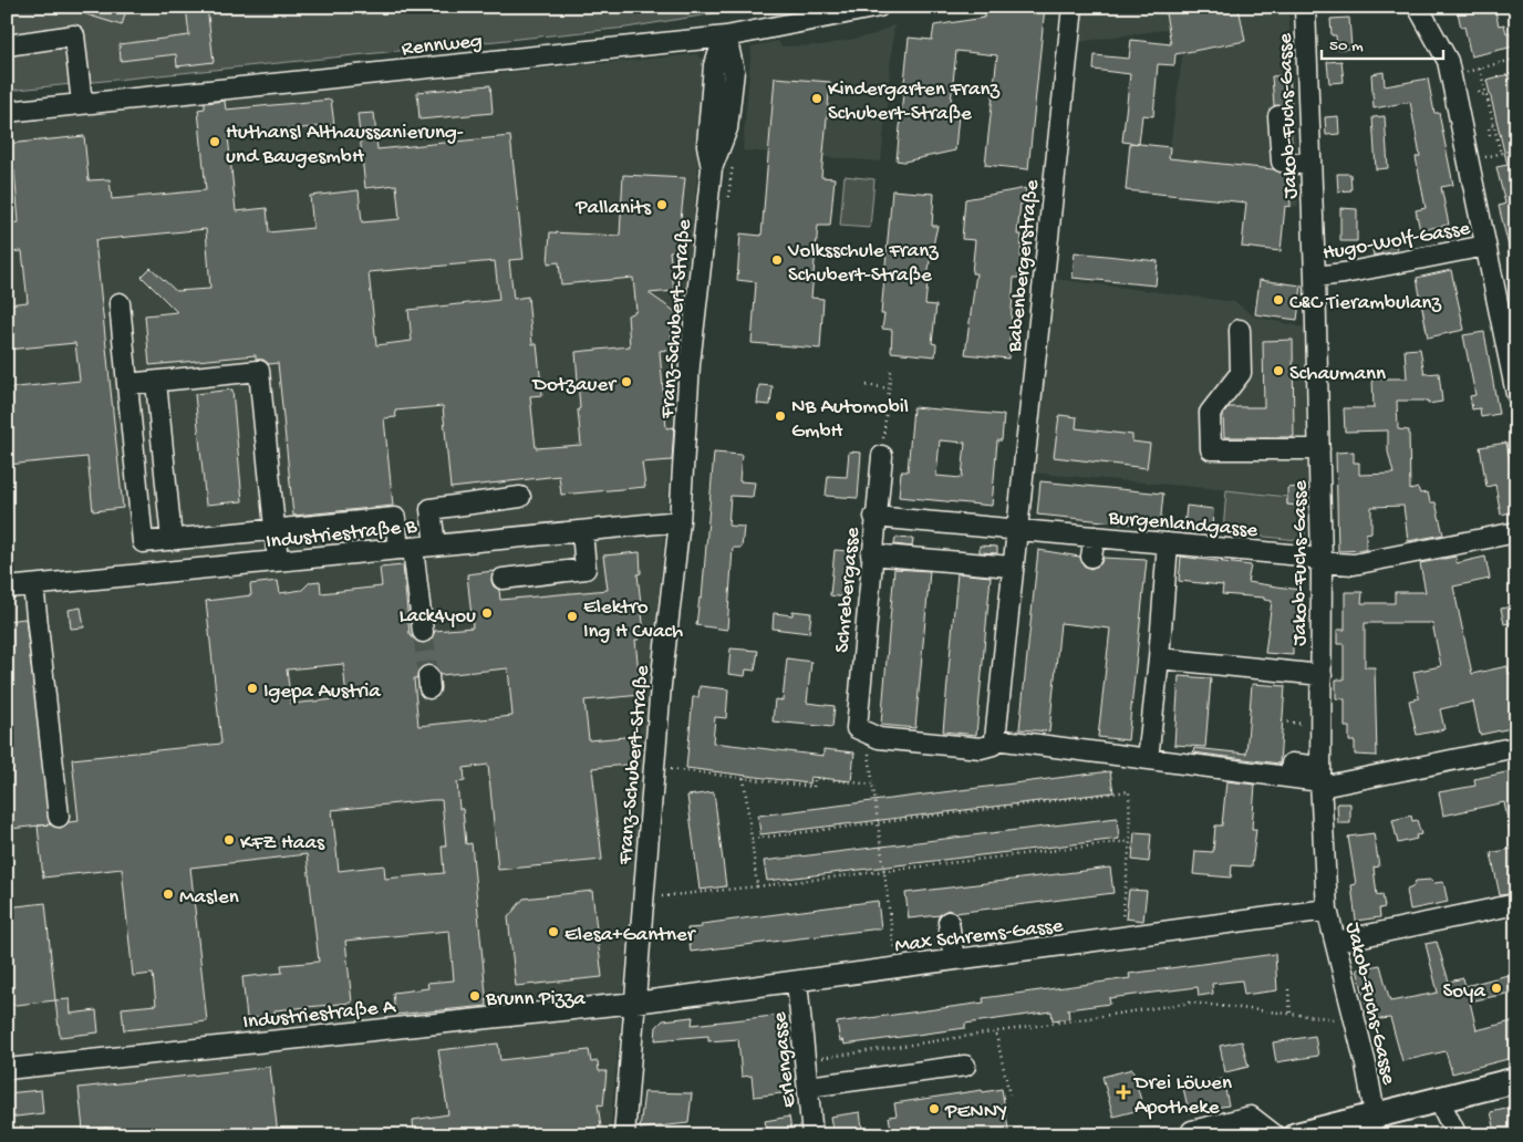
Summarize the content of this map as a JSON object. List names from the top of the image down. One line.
{"streets":{"street":["Rennweg","Jakob-Fuchs-Gasse","Hugo-Wolf-Gasse","Babenbergerstraße","Franz-Schubert-Straße","Burgenlandgasse","Industriestraße B","Schrebergasse","Max Schrems-Gasse","Industriestraße A","Erlengasse"]},"crossings":[["Rennweg","Franz-Schubert-Straße"],["Jakob-Fuchs-Gasse","Hugo-Wolf-Gasse"],["Jakob-Fuchs-Gasse","Burgenlandgasse"],["Jakob-Fuchs-Gasse","Max Schrems-Gasse"],["Babenbergerstraße","Burgenlandgasse"],["Franz-Schubert-Straße","Industriestraße B"],["Franz-Schubert-Straße","Max Schrems-Gasse"],["Franz-Schubert-Straße","Industriestraße A"],["Burgenlandgasse","Schrebergasse"],["Max Schrems-Gasse","Industriestraße A"],["Max Schrems-Gasse","Erlengasse"]],"places":{"other":["Kindergarten Franz Schubert-Straße","Huthansl Althaussanierung- und BaugesmbH","Pallanits","Volksschule Franz Schubert-Straße","C&C Tierambulanz","Schaumann","Dotzauer","NB Automobil GmbH","Lack4you","Elektro Ing H Cvach","Igepa Austria","KFZ Haas","Maslen","Elesa+Gantner","Soya","Brunn Pizza","PENNY"],"health":["Drei Löwen Apotheke"]},"scale_bar":"50 m"}
